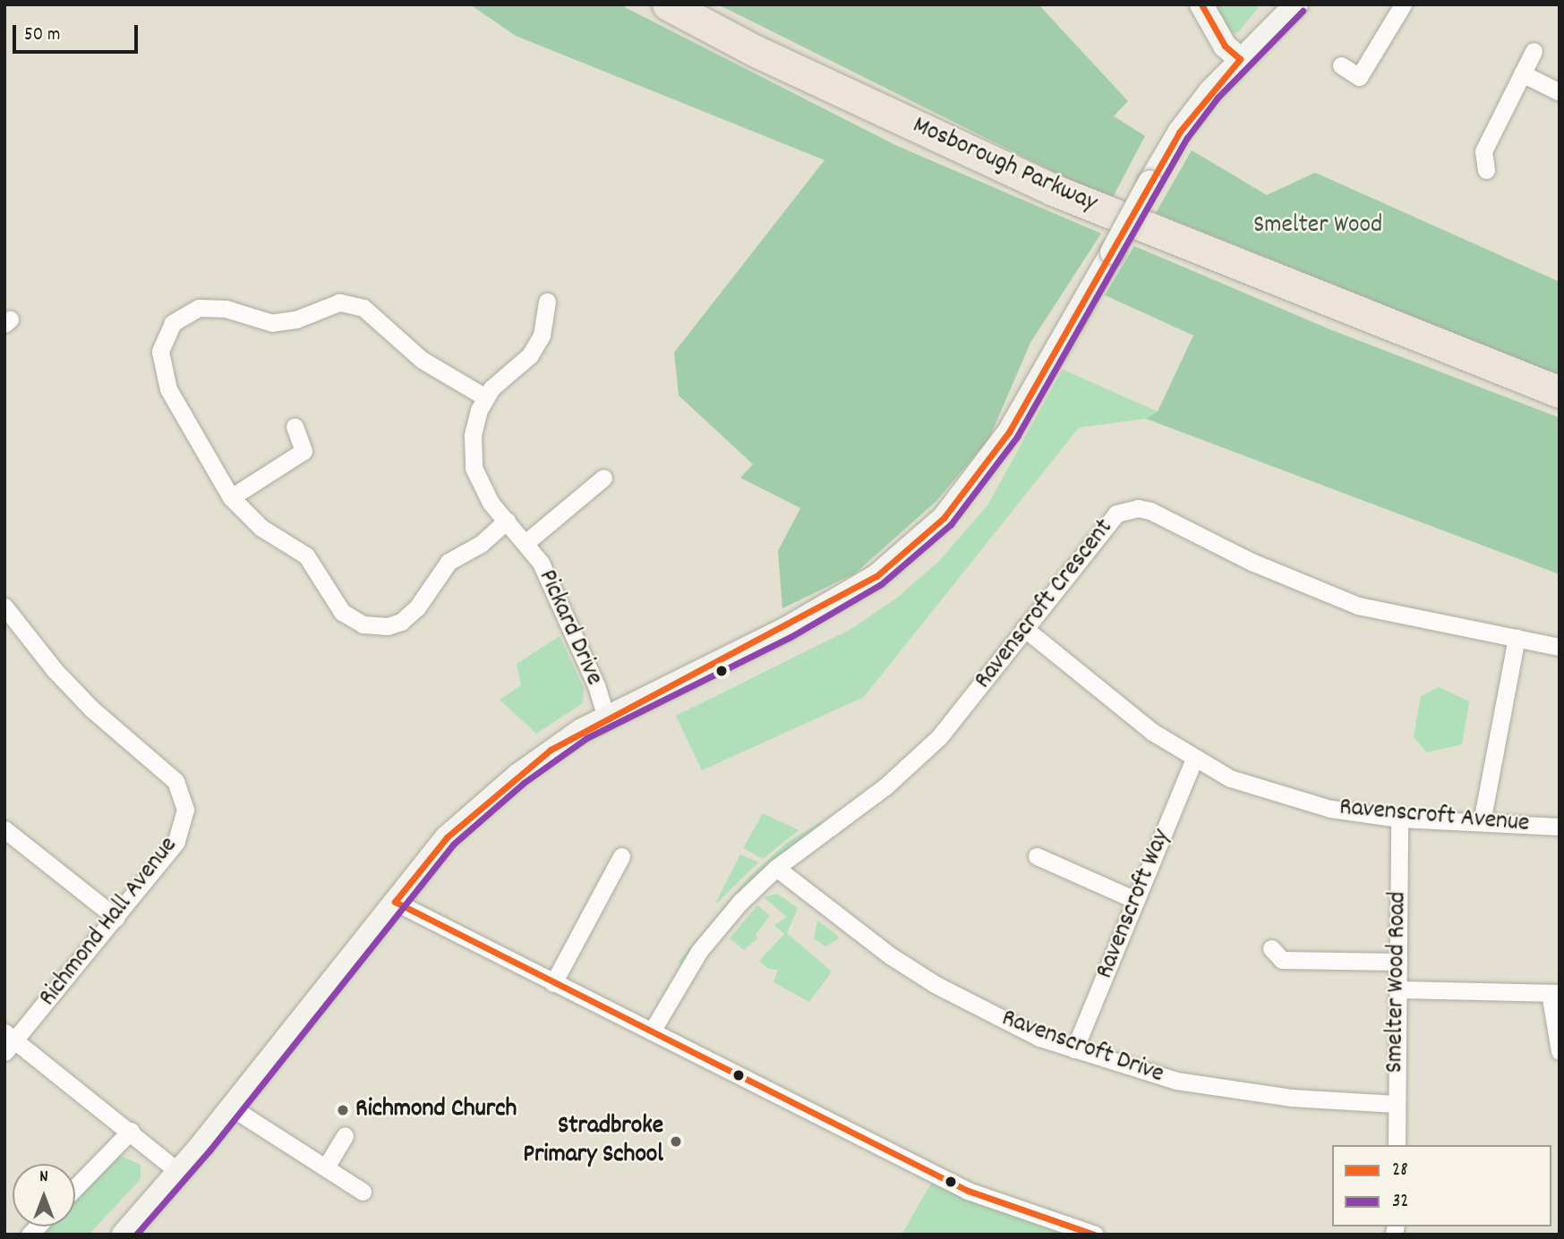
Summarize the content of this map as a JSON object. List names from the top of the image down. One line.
{"streets":{"highway":["Mosborough Parkway"],"street":["Ravenscroft Crescent","Pickard Drive","Ravenscroft Avenue","Ravenscroft Way","Richmond Hall Avenue","Smelter Wood Road","Ravenscroft Drive"]},"crossings":[["Ravenscroft Crescent","Ravenscroft Avenue"],["Ravenscroft Crescent","Ravenscroft Drive"],["Ravenscroft Avenue","Ravenscroft Way"],["Ravenscroft Avenue","Smelter Wood Road"],["Ravenscroft Way","Ravenscroft Drive"],["Smelter Wood Road","Ravenscroft Drive"]],"parks":["Smelter Wood"],"places":["Richmond Church","Stradbroke Primary School"],"lines":["transit line 28","transit line 32"],"legend":["28","32"],"scale_bar":"50 m","north":"top"}
